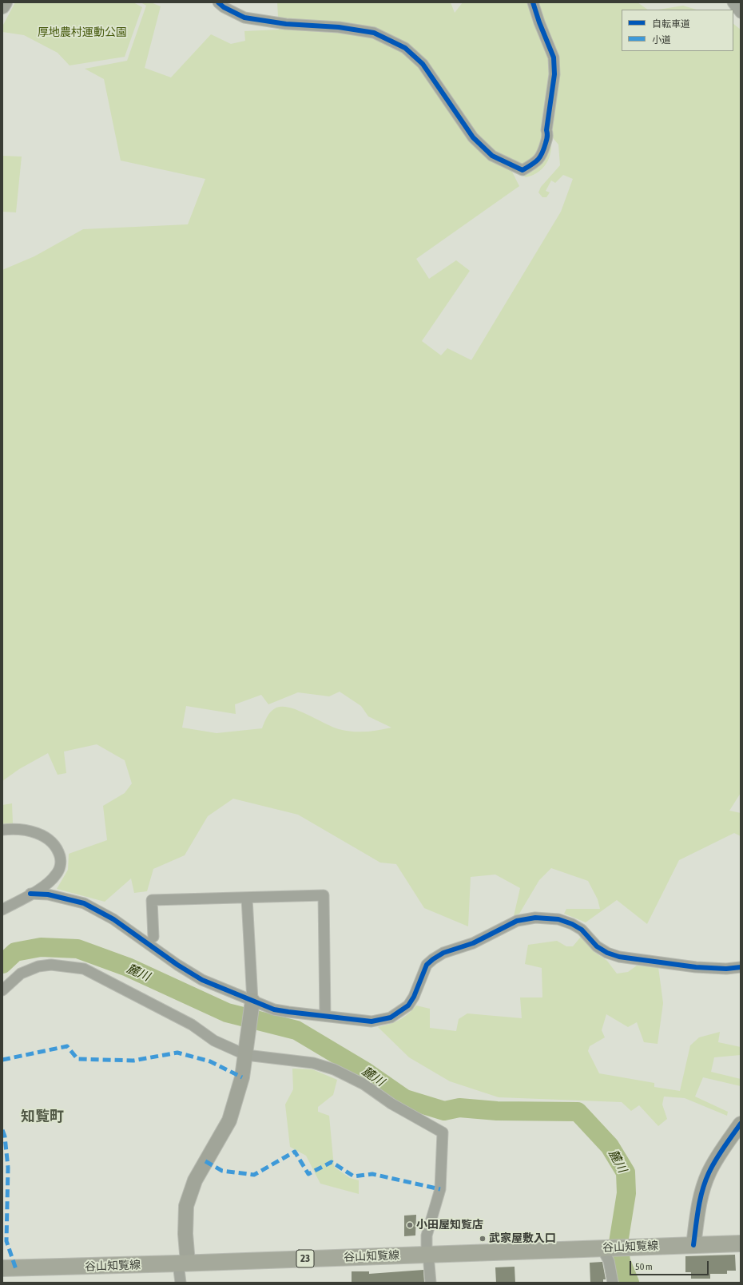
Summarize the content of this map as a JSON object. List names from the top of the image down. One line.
{"streets":{"main road":["谷山知覧線","23"]},"districts":["知覧町"],"water":["麓川"],"parks":["厚地農村運動公園"],"places":["小田屋知覧店","武家屋敷入口"],"legend":["自転車道","小道"],"scale_bar":"50 m"}
